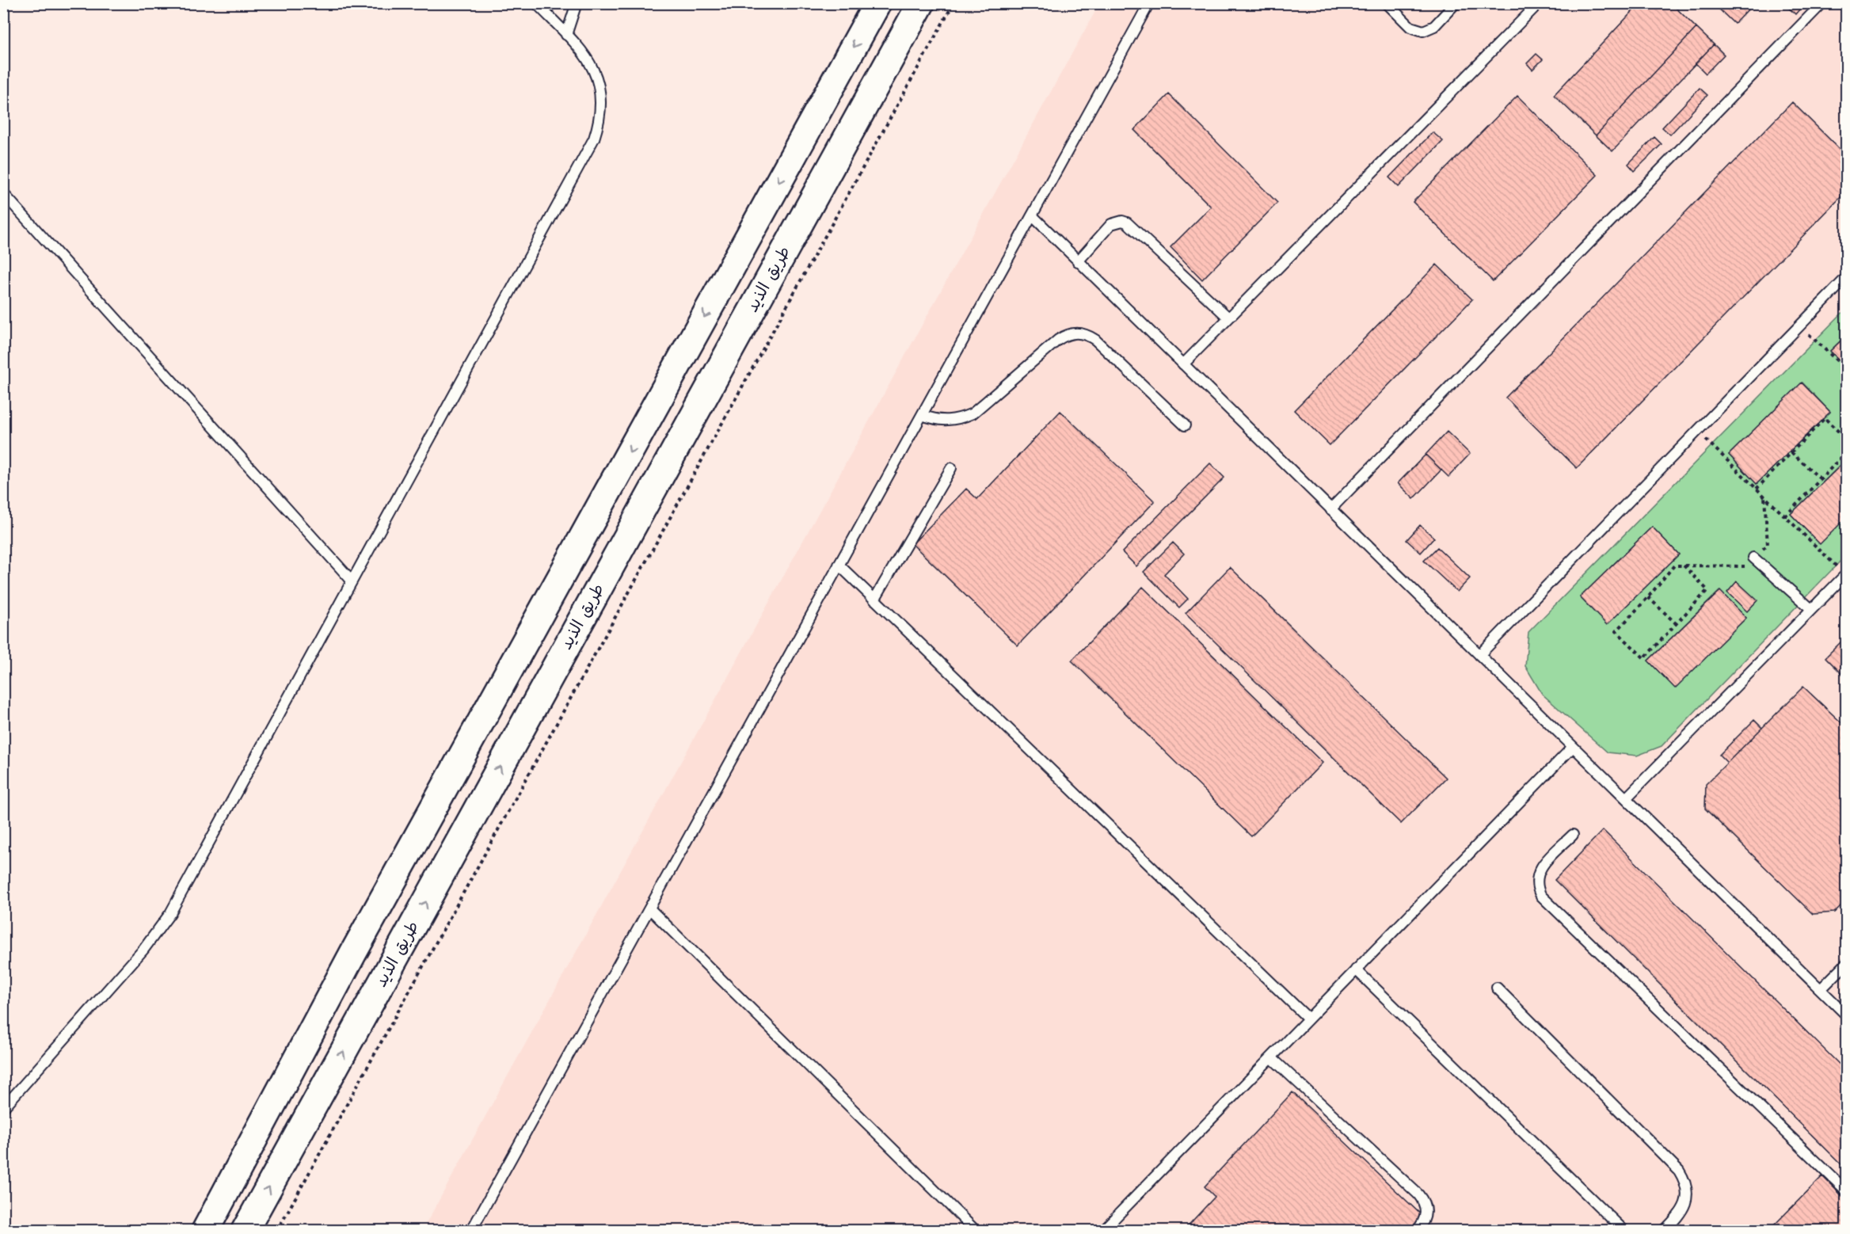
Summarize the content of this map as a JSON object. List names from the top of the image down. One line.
{"streets":{"highway":["طريق الذيد"]}}
